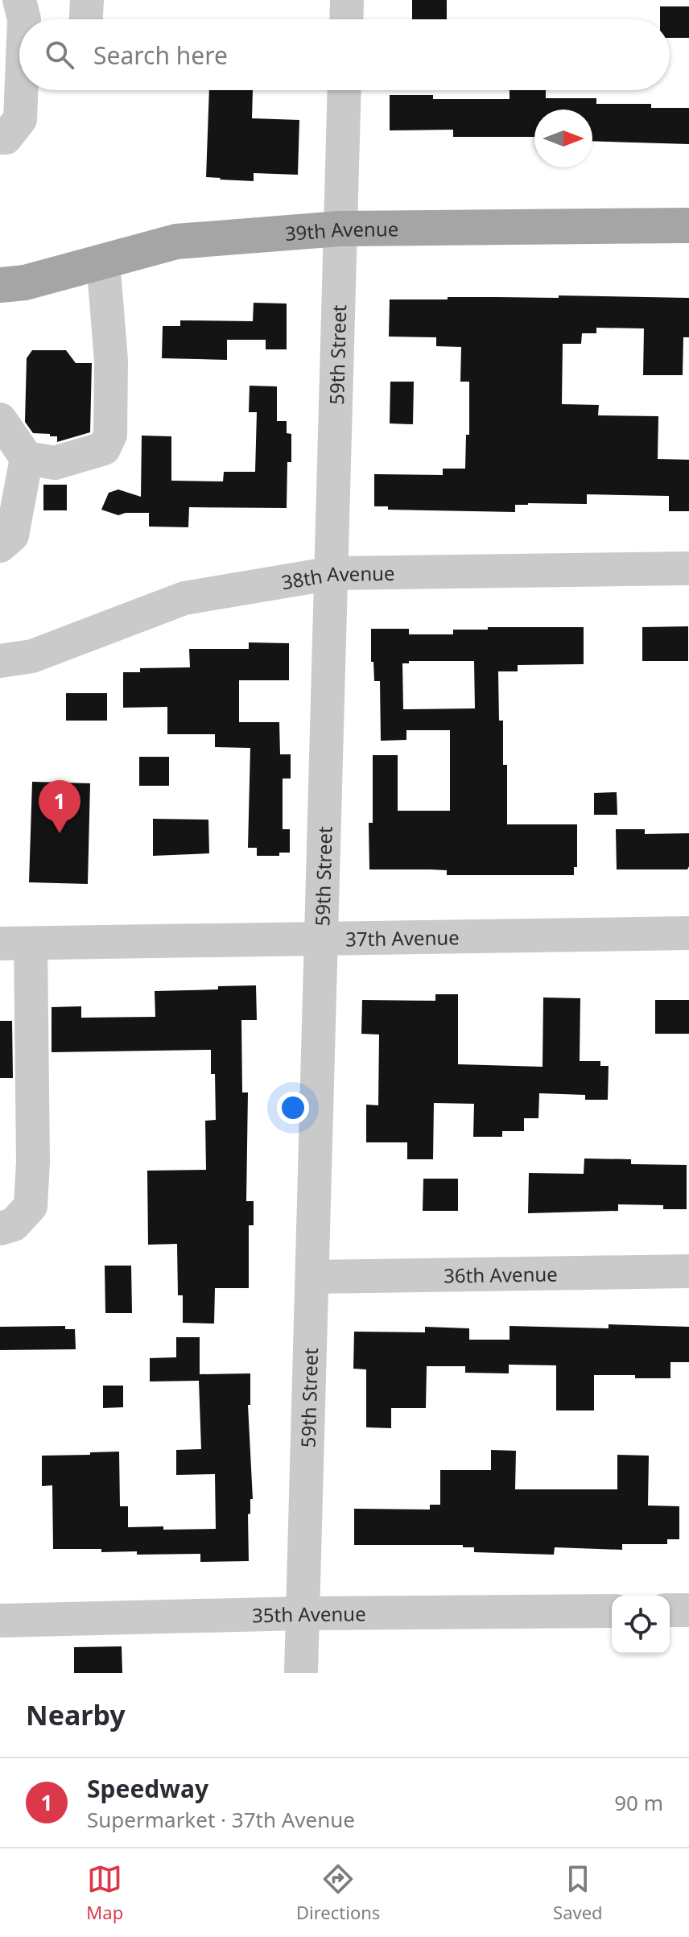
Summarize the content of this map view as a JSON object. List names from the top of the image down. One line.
{"streets":{"main road":["39th Avenue"],"street":["59th Street","38th Avenue","37th Avenue","36th Avenue","35th Avenue"]},"crossings":[["39th Avenue","59th Street"],["59th Street","38th Avenue"],["59th Street","37th Avenue"],["59th Street","36th Avenue"],["59th Street","35th Avenue"]],"north":"right","page":{"search":"Search here","pins":"1","heading":"Nearby","list":[{"mark":"1","name":"Speedway","note":"Supermarket · 37th Avenue","value":"90 m"}],"nav":["Map","Directions","Saved"]}}
